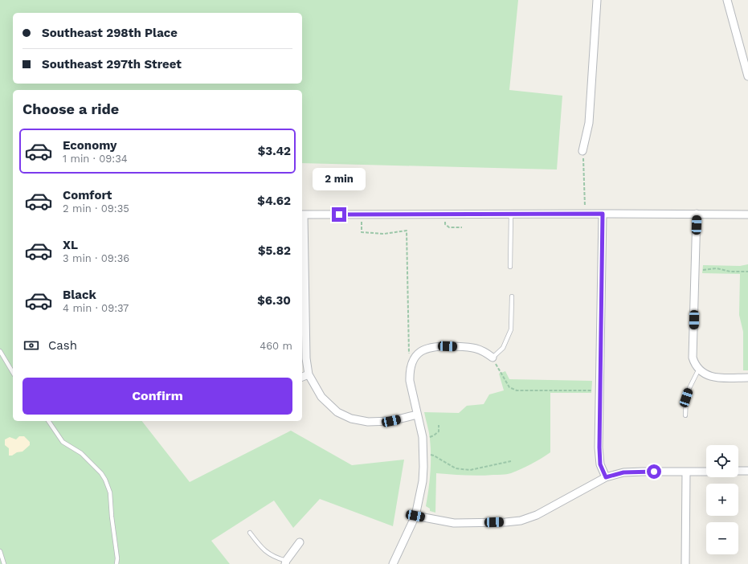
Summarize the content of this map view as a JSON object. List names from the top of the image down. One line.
{"page":{"banner":["Southeast 298th Place","Southeast 297th Street"],"heading":"Choose a ride","list":[{"name":"Economy","note":"1 min · 09:34","value":"$3.42"},{"name":"Comfort","note":"2 min · 09:35","value":"$4.62"},{"name":"XL","note":"3 min · 09:36","value":"$5.82"},{"name":"Black","note":"4 min · 09:37","value":"$6.30"}],"bubble":"2 min","pay":["Cash","460 m"],"buttons":"Confirm","map_buttons":["+","−"]}}
